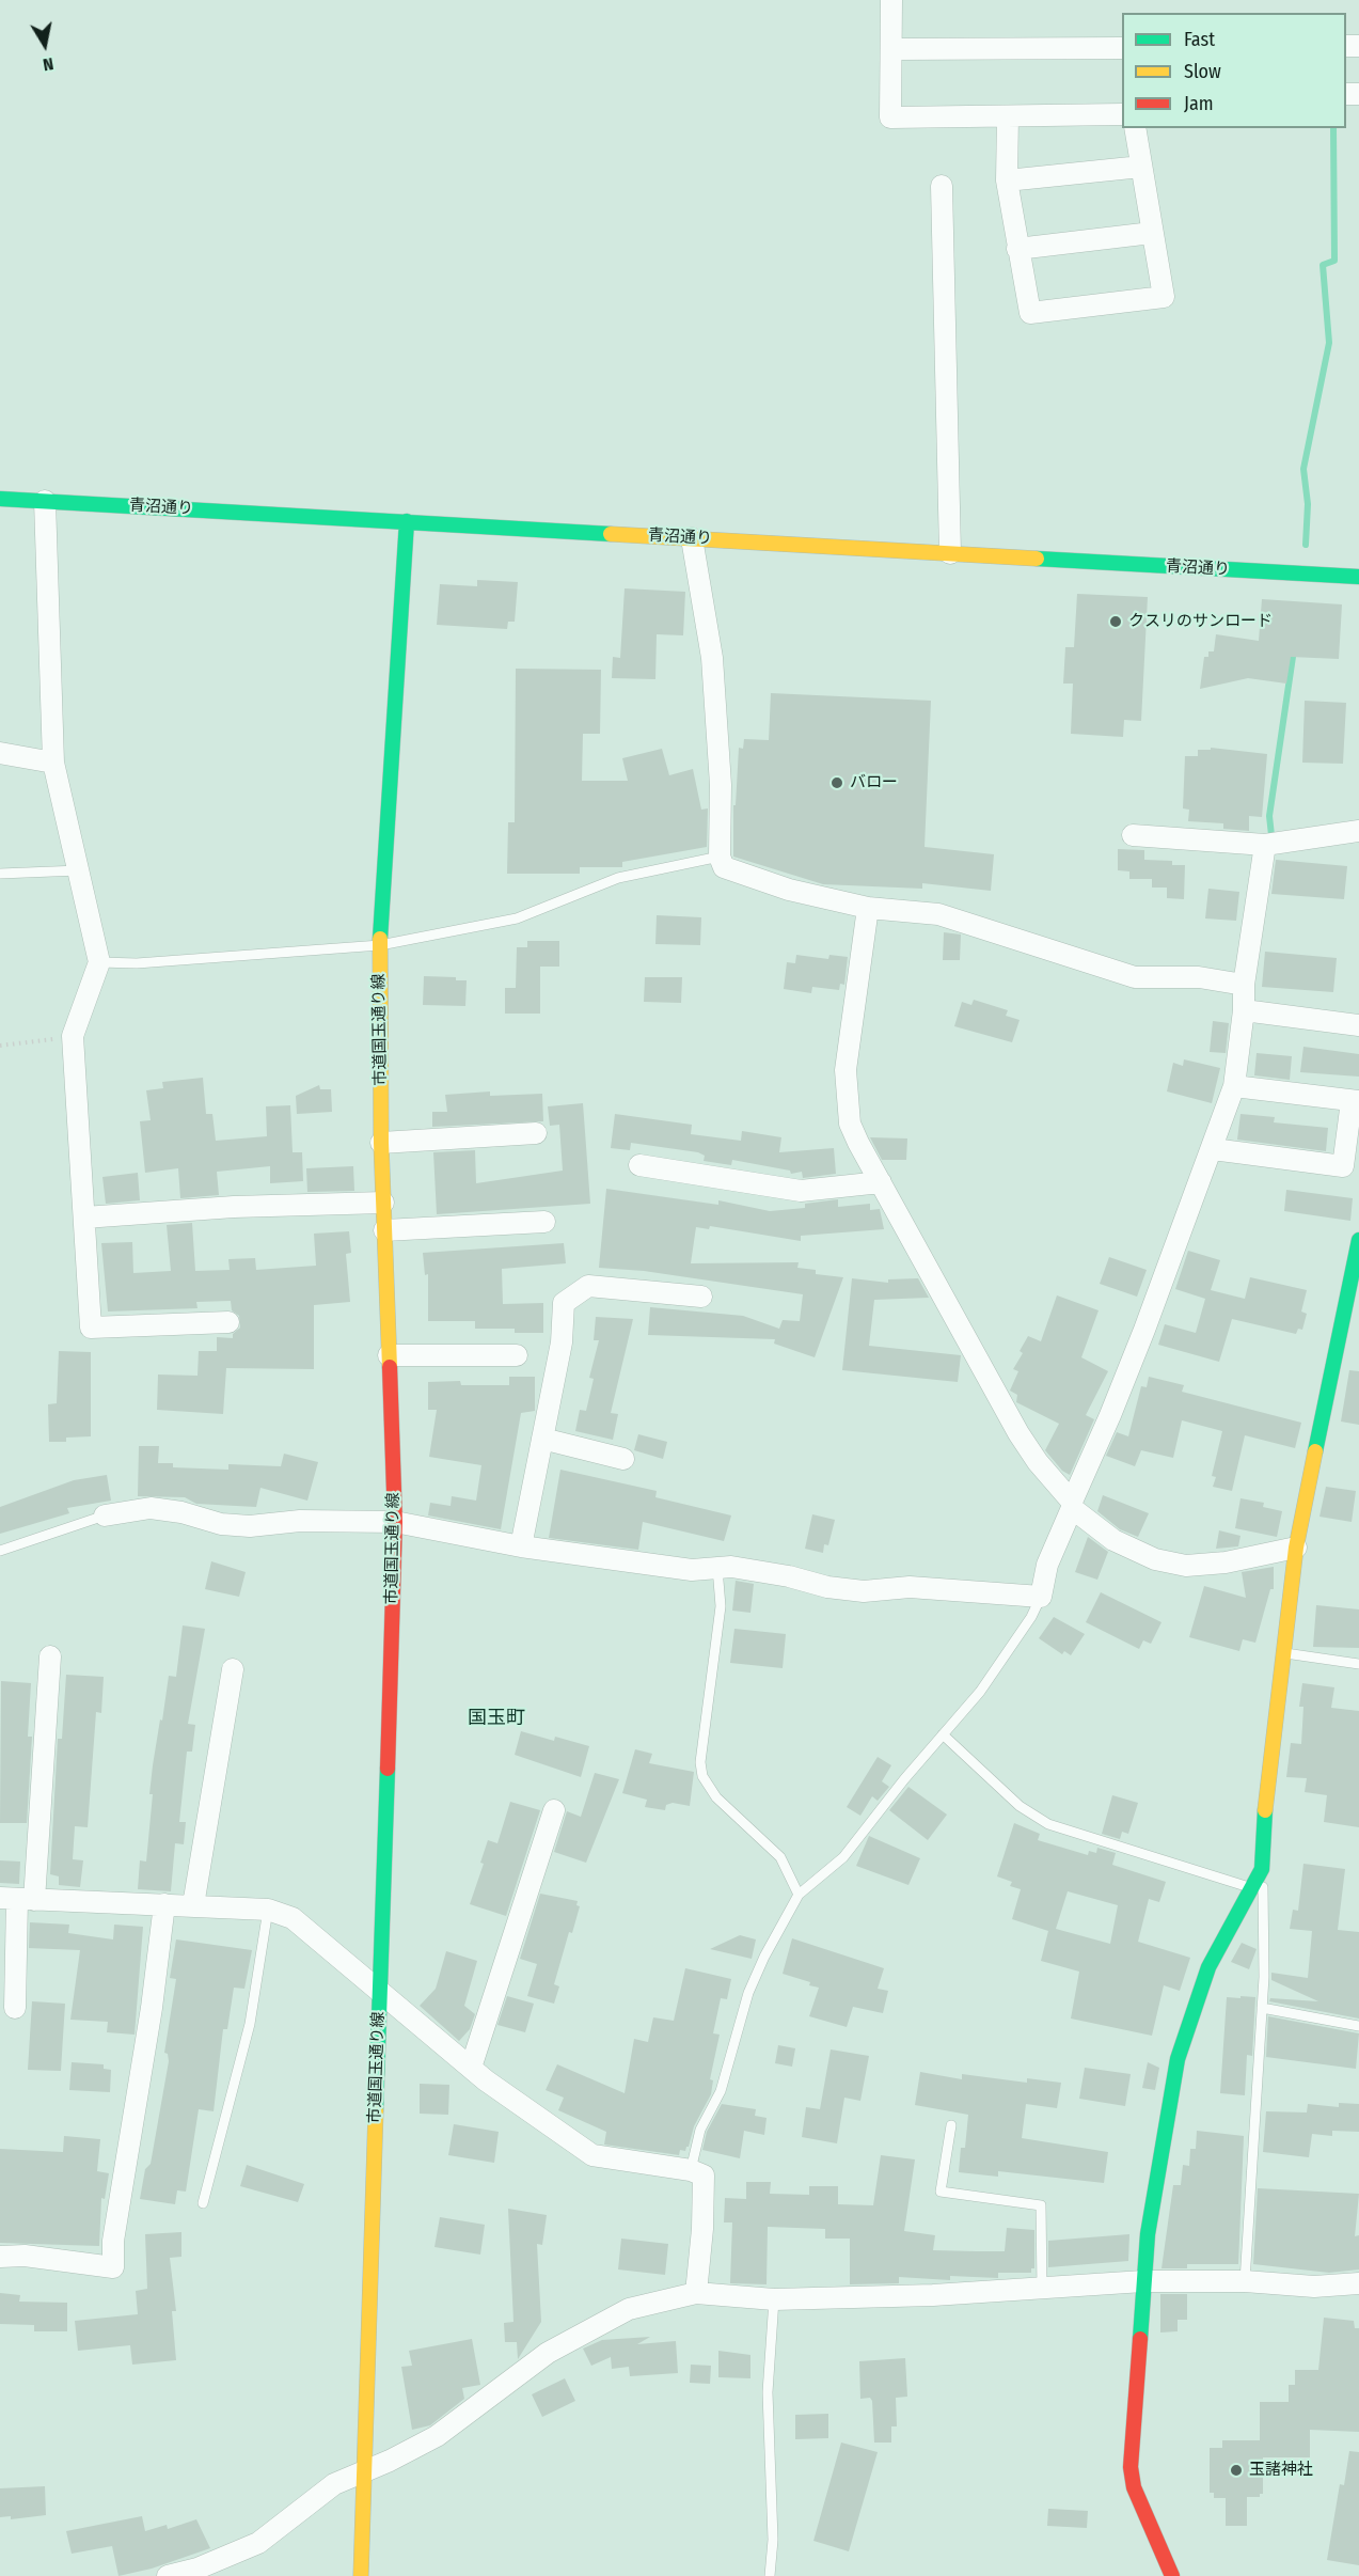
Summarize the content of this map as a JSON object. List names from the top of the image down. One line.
{"streets":{"street":["青沼通り","市道国玉通り線"]},"crossings":[["青沼通り","市道国玉通り線"]],"districts":["国玉町"],"places":["クスリのサンロード","バロー","玉諸神社"],"legend":["Fast","Slow","Jam"],"north":"bottom"}
